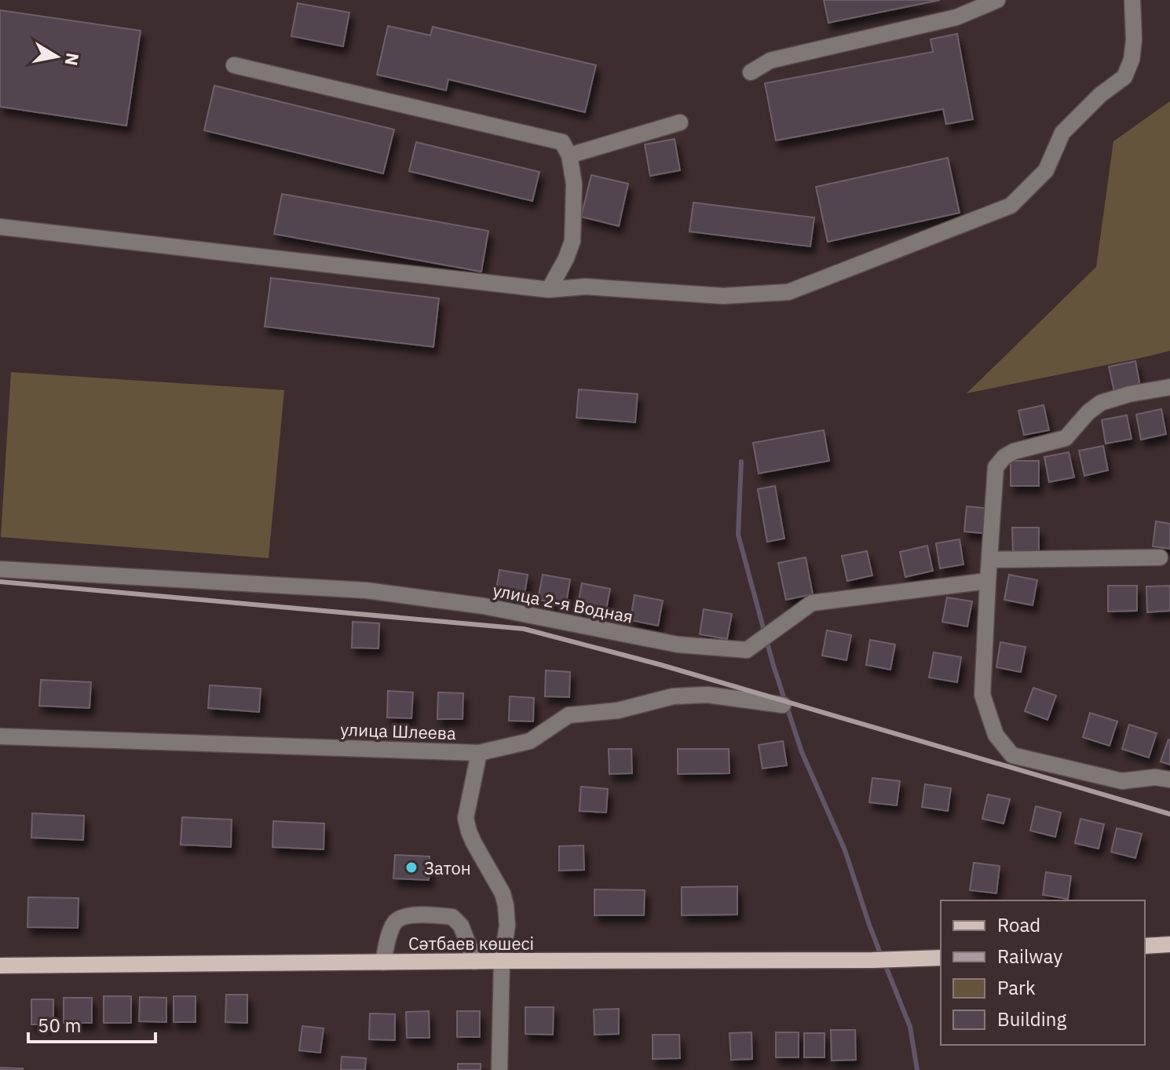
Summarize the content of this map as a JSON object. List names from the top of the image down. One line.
{"streets":{"main road":["Сәтбаев көшесі"],"street":["улица 2-я Водная","улица Шлеева"]},"places":["Затон"],"legend":["Road","Railway","Park","Building"],"scale_bar":"50 m","north":"right"}
